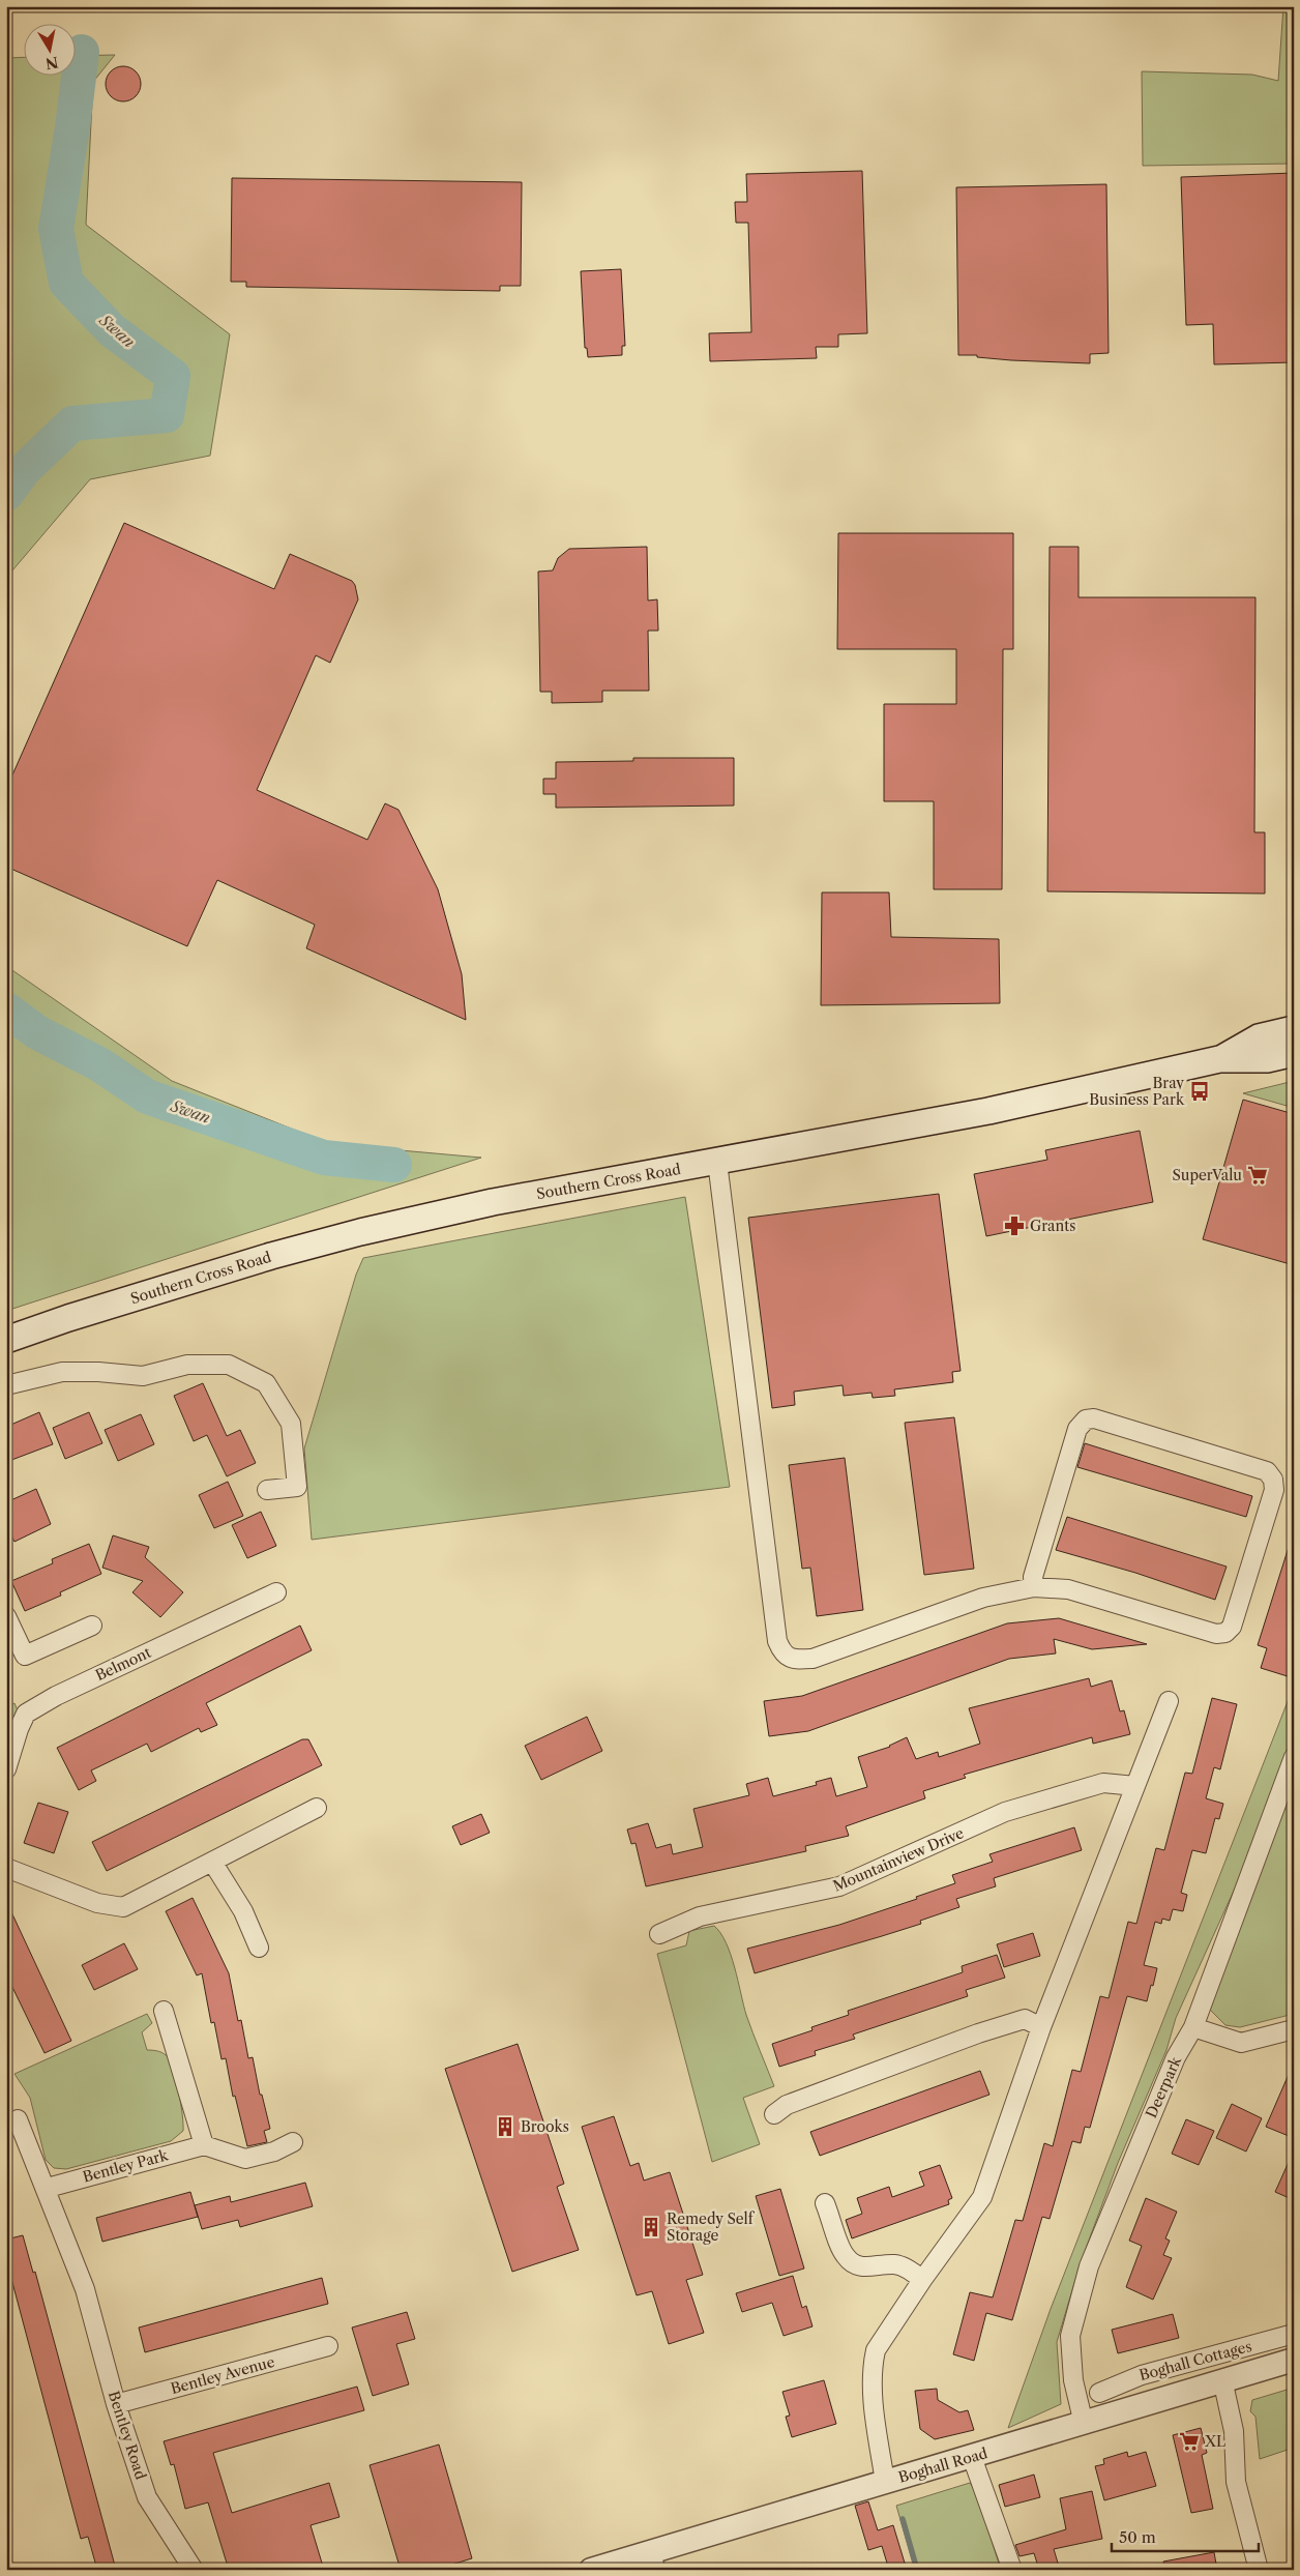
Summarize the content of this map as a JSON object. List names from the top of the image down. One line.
{"streets":{"main road":["Southern Cross Road"],"street":["Belmont","Mountainview Drive","Deerpark","Bentley Park","Boghall Cottages","Bentley Avenue","Bentley Road","Boghall Road"]},"crossings":[["Deerpark","Boghall Road"],["Bentley Park","Bentley Road"],["Bentley Avenue","Bentley Road"]],"water":["Swan"],"places":{"bus stop":["Bray Business Park"],"supermarket":["SuperValu","XL"],"pharmacy":["Grants"],"building":["Brooks","Remedy Self Storage"]},"scale_bar":"50 m","north":"bottom"}
